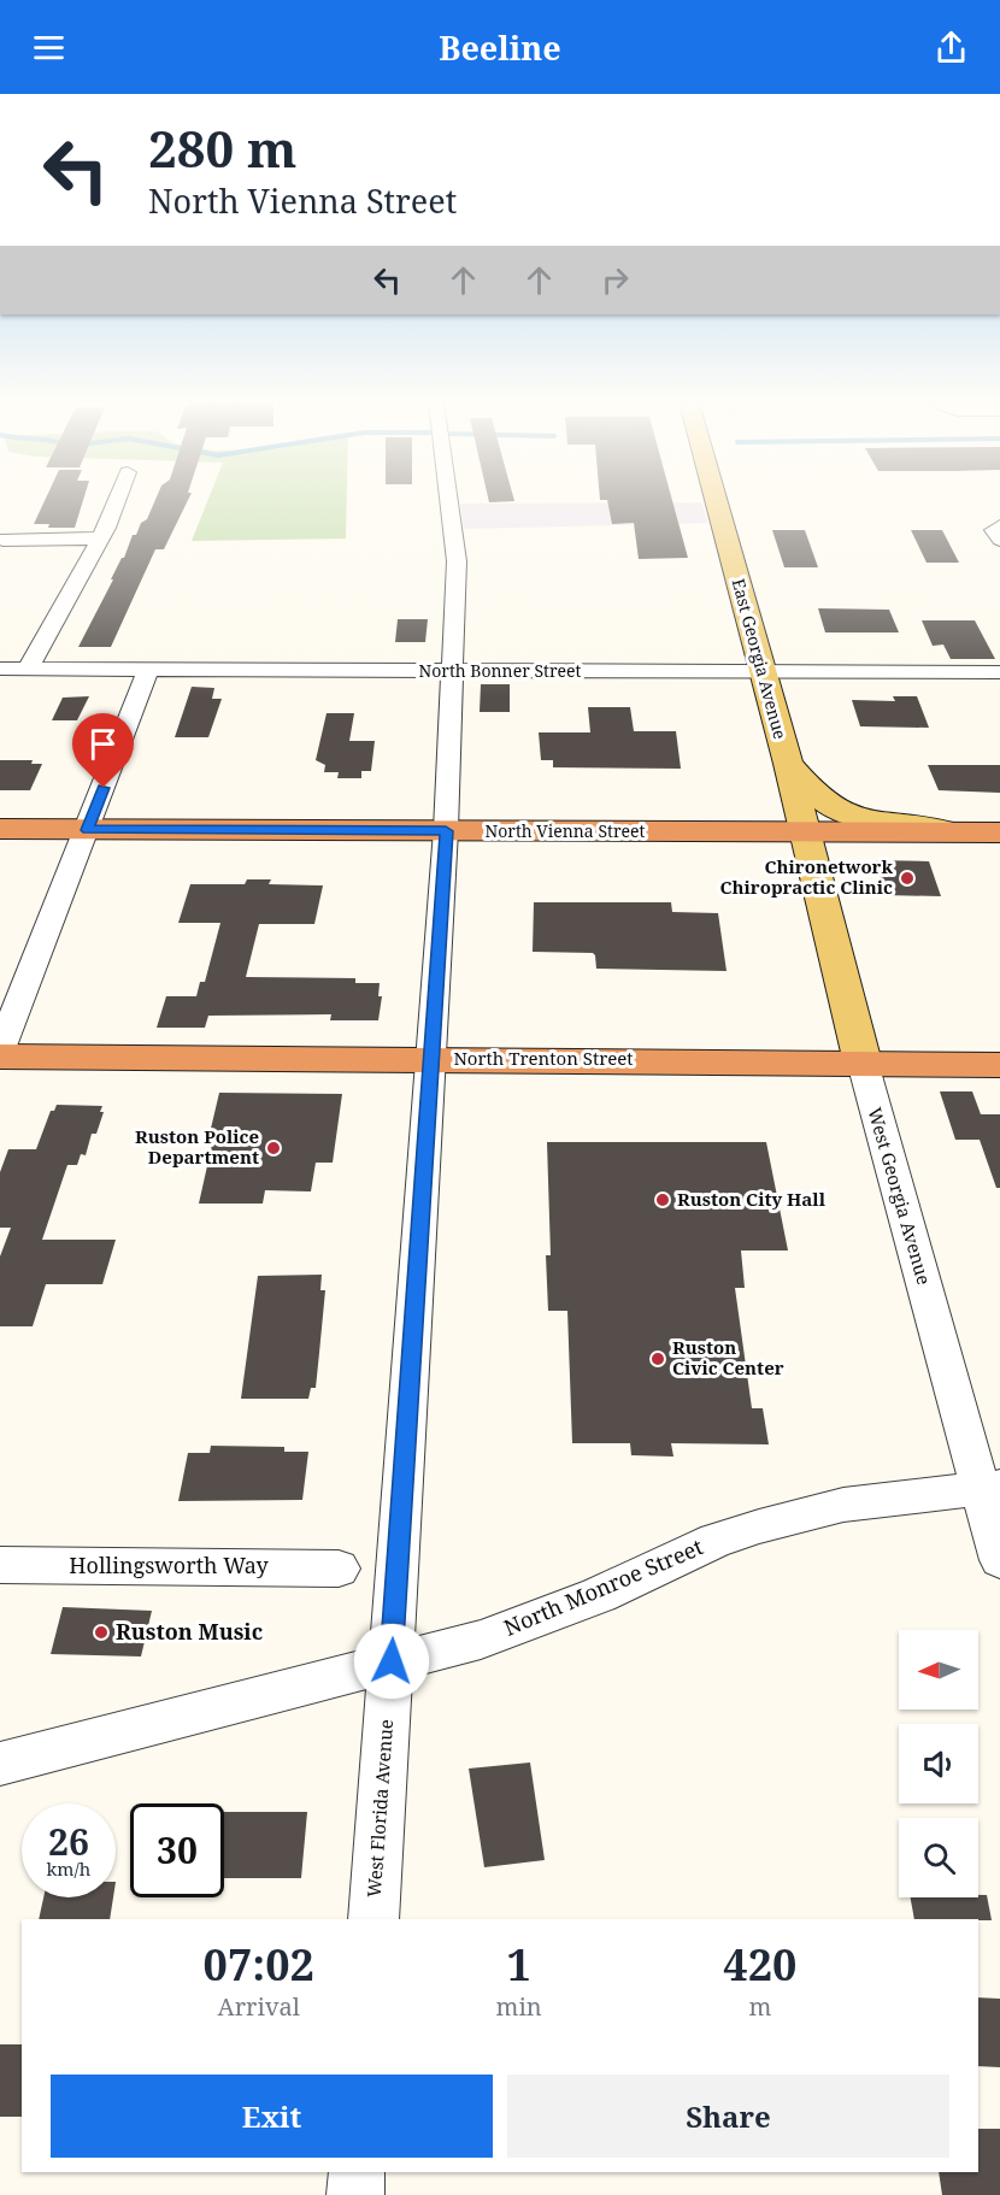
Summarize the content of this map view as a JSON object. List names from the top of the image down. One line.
{"streets":{"highway":["North Vienna Street","North Trenton Street"],"main road":["East Georgia Avenue","West Georgia Avenue"],"street":["North Bonner Street","Hollingsworth Way","North Monroe Street","West Florida Avenue"]},"crossings":[["East Georgia Avenue","North Bonner Street"],["East Georgia Avenue","North Vienna Street"],["East Georgia Avenue","West Georgia Avenue"],["North Bonner Street","West Florida Avenue"],["North Vienna Street","West Georgia Avenue"],["North Vienna Street","West Florida Avenue"],["North Trenton Street","West Georgia Avenue"],["North Trenton Street","West Florida Avenue"],["West Georgia Avenue","North Monroe Street"],["North Monroe Street","West Florida Avenue"]],"places":["Chironetwork Chiropractic Clinic","Ruston Police Department","Ruston City Hall","Ruston Civic Center","Ruston Music"],"north":"left","page":{"header":"Beeline","turn":["280 m","North Vienna Street"],"speed":"26 km/h","limit":"30","eta":["07:02","Arrival","1","min","420","m"],"buttons":["Exit","Share"]}}
